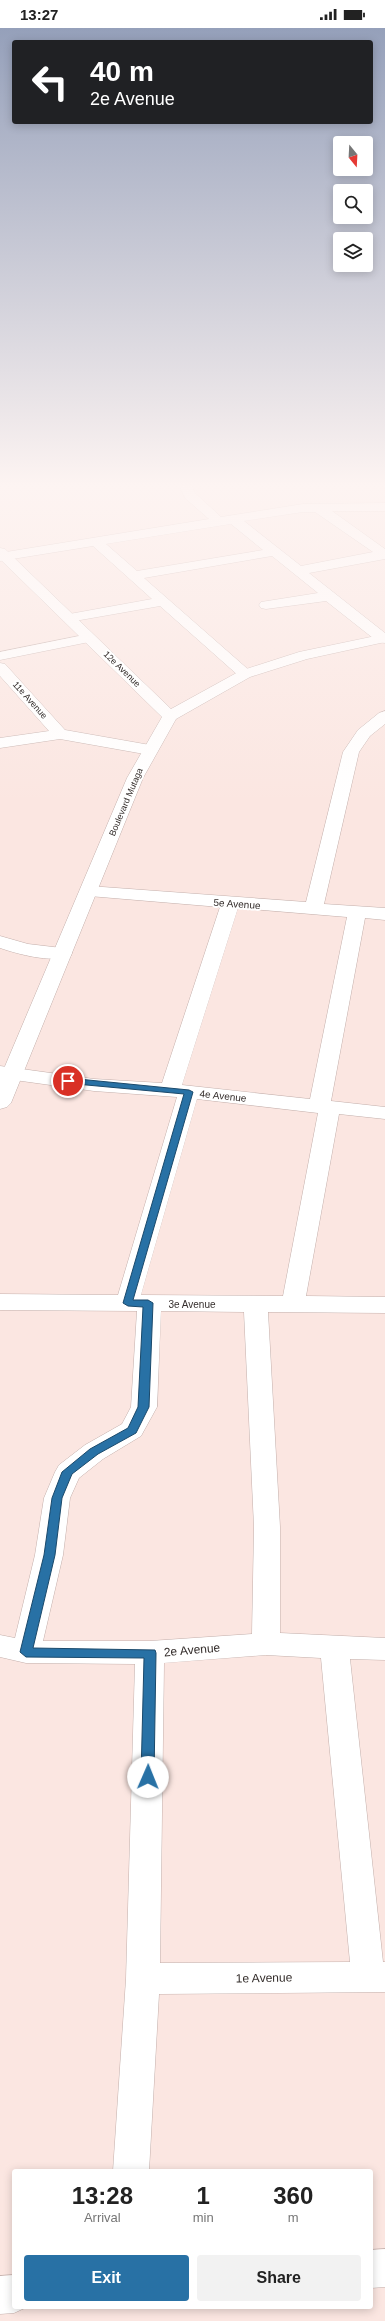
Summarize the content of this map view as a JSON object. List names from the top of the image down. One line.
{"streets":{"street":["12e Avenue","11e Avenue","Boulevard Mutaga","5e Avenue","4e Avenue","3e Avenue","2e Avenue","1e Avenue"]},"crossings":[["12e Avenue","Boulevard Mutaga"],["Boulevard Mutaga","5e Avenue"],["Boulevard Mutaga","4e Avenue"]],"north":"bottom","page":{"status":"13:27","turn":["40 m","2e Avenue"],"eta":["13:28","Arrival","1","min","360","m"],"buttons":["Exit","Share"]}}
